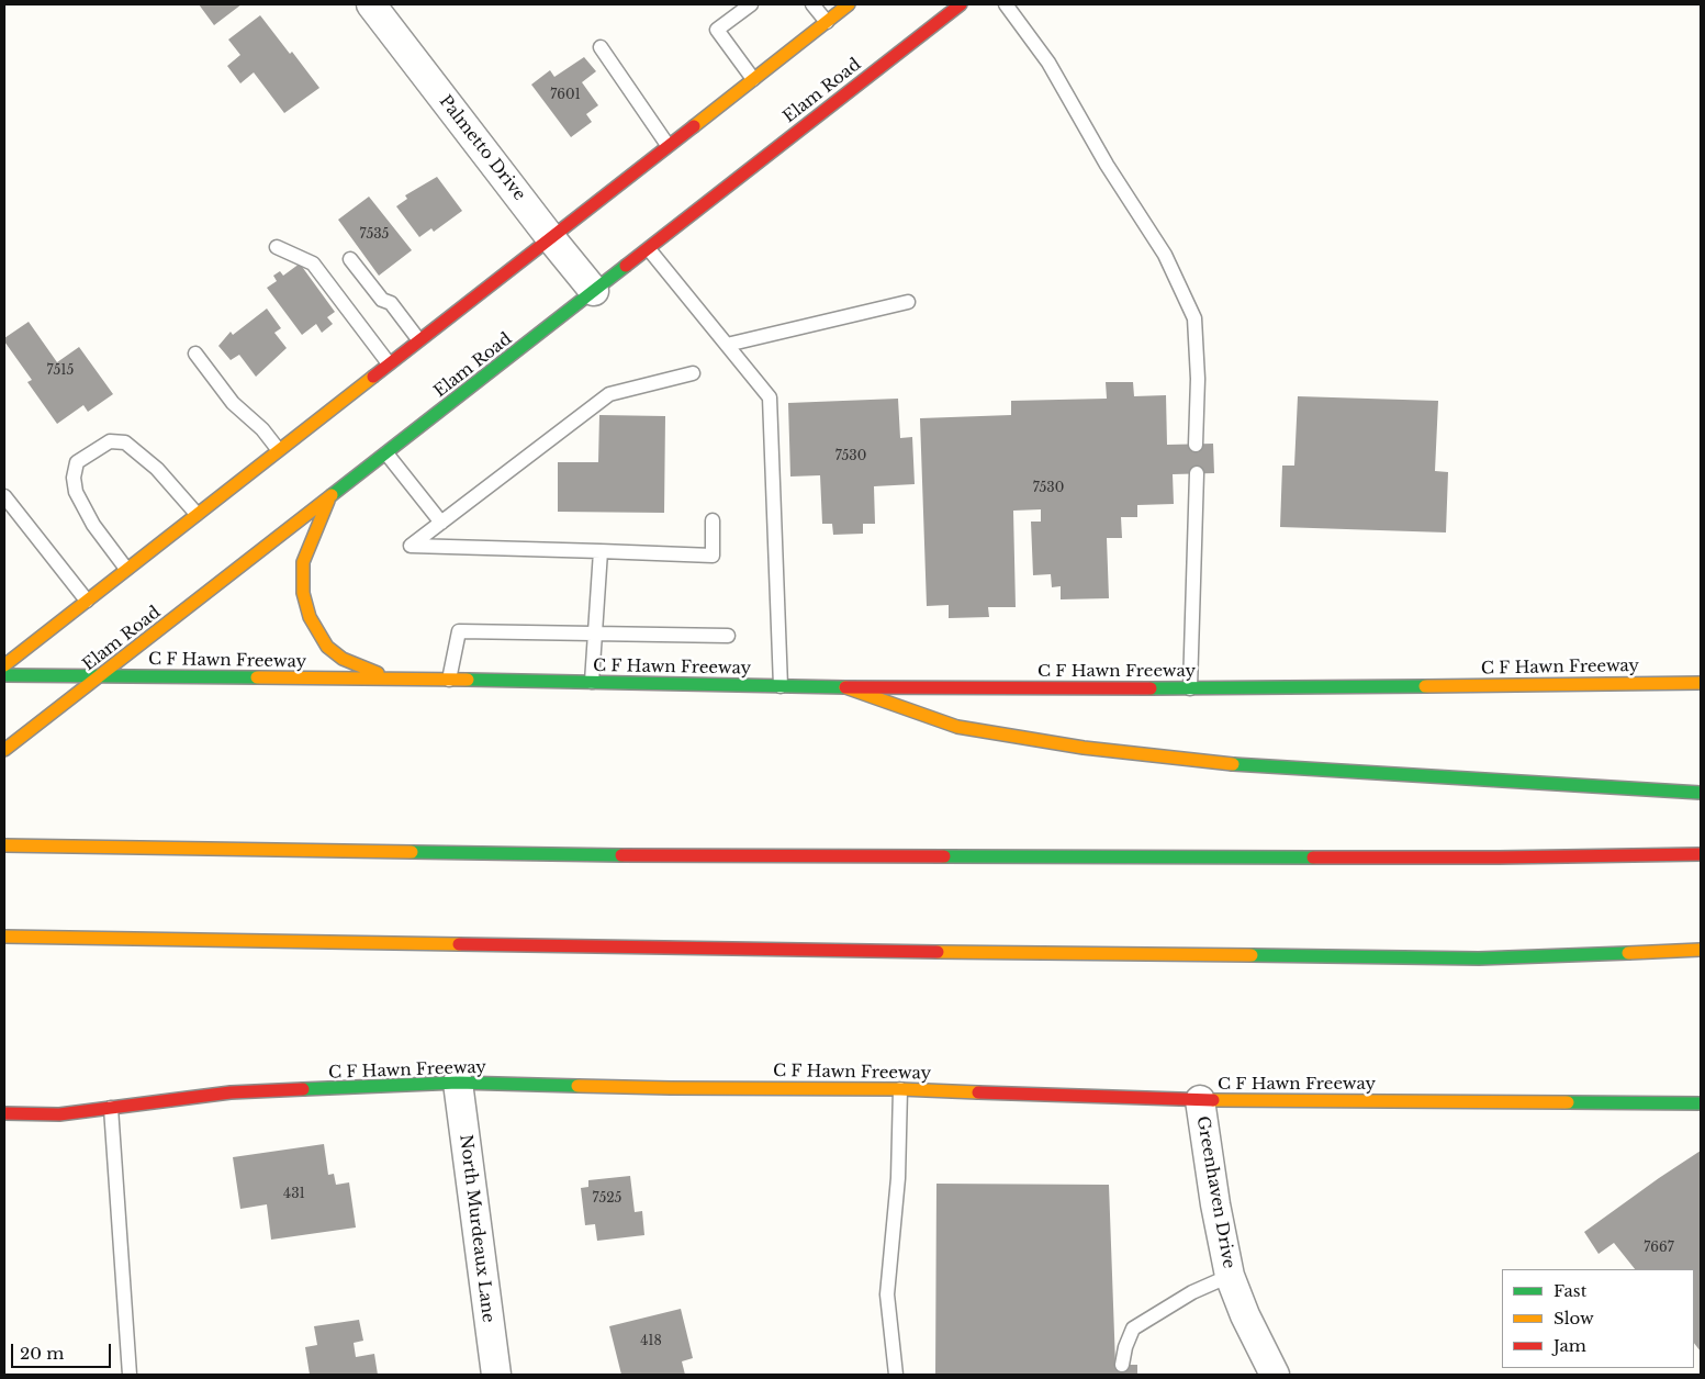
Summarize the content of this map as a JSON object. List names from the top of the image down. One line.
{"streets":{"main road":["Elam Road","C F Hawn Freeway"],"street":["Palmetto Drive","Greenhaven Drive","North Murdeaux Lane"]},"crossings":[["Elam Road","Palmetto Drive"],["Elam Road","C F Hawn Freeway"],["C F Hawn Freeway","Greenhaven Drive"],["C F Hawn Freeway","North Murdeaux Lane"]],"house_numbers":["7601","7535","7515","7530","7530","431","7525","7667","418"],"legend":["Fast","Slow","Jam"],"scale_bar":"20 m"}
